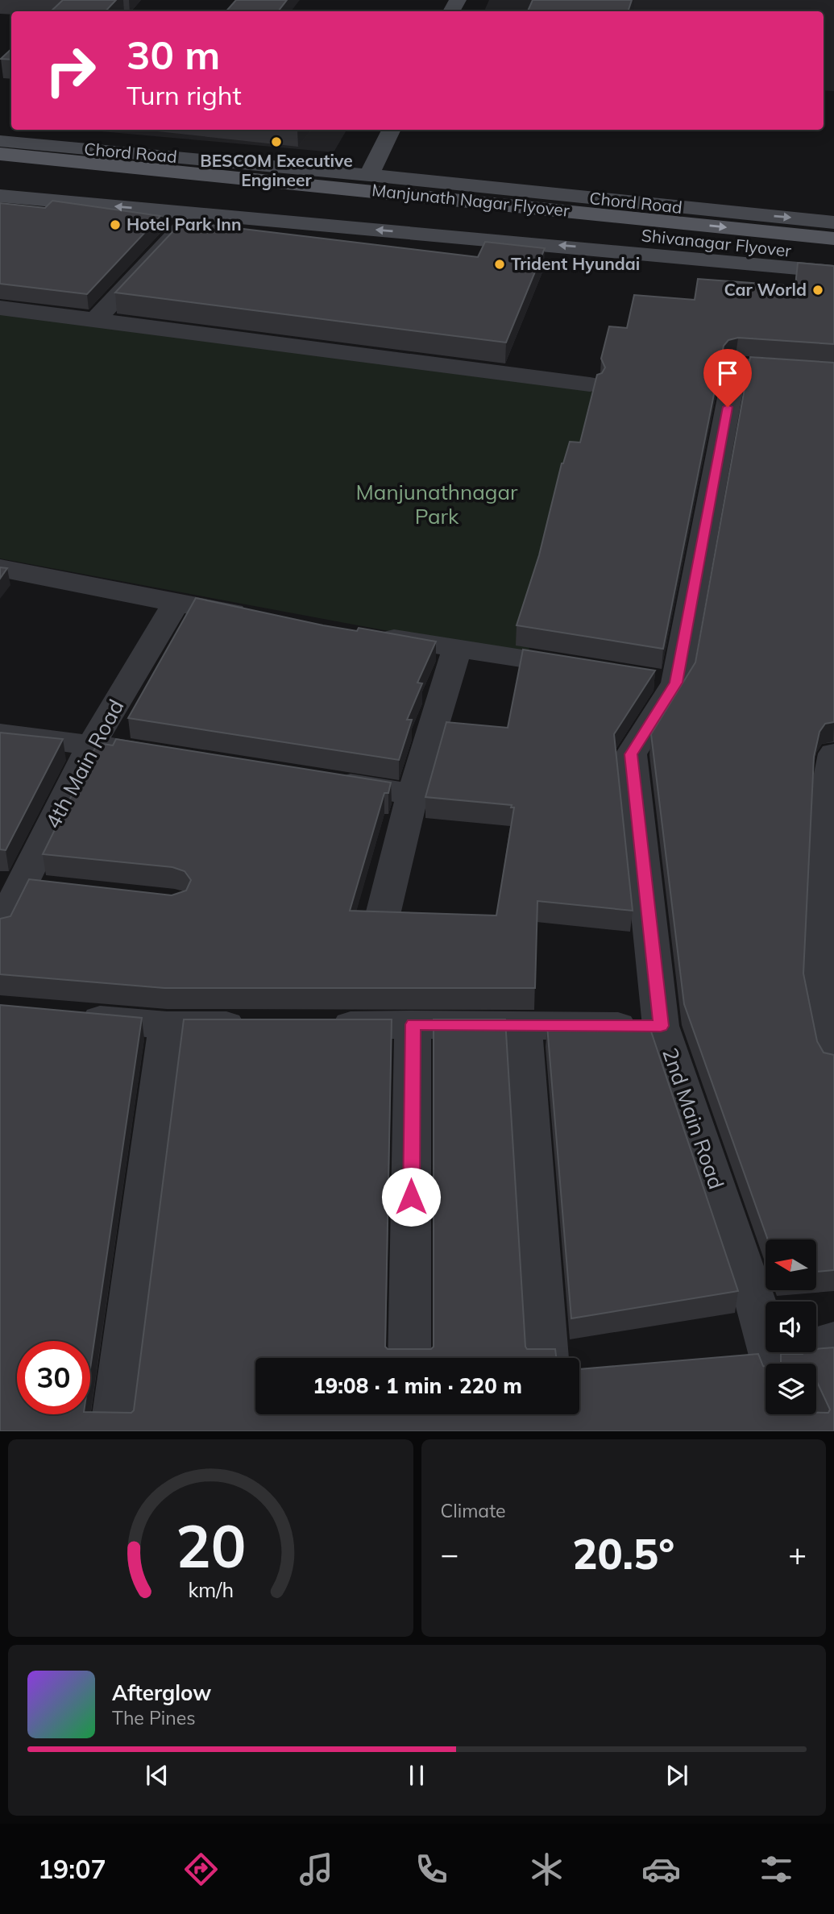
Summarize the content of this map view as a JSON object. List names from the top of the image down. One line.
{"streets":{"main road":["Manjunath Nagar Flyover","Shivanagar Flyover"],"street":["Chord Road","4th Main Road","2nd Main Road"]},"crossings":[["Chord Road","Manjunath Nagar Flyover"],["Chord Road","Shivanagar Flyover"],["Manjunath Nagar Flyover","Shivanagar Flyover"]],"parks":["Manjunathnagar Park"],"places":["BESCOM Executive Engineer","Hotel Park Inn","Trident Hyundai","Car World"],"north":"left","page":{"turn":["30 m","Turn right"],"limit":"30","trip":"19:08 · 1 min · 220 m","tile":"Climate","heat":["−","20.5°","+"],"song":["Afterglow","The Pines"],"tabs":"19:07","gauge":["20","km/h"]}}
